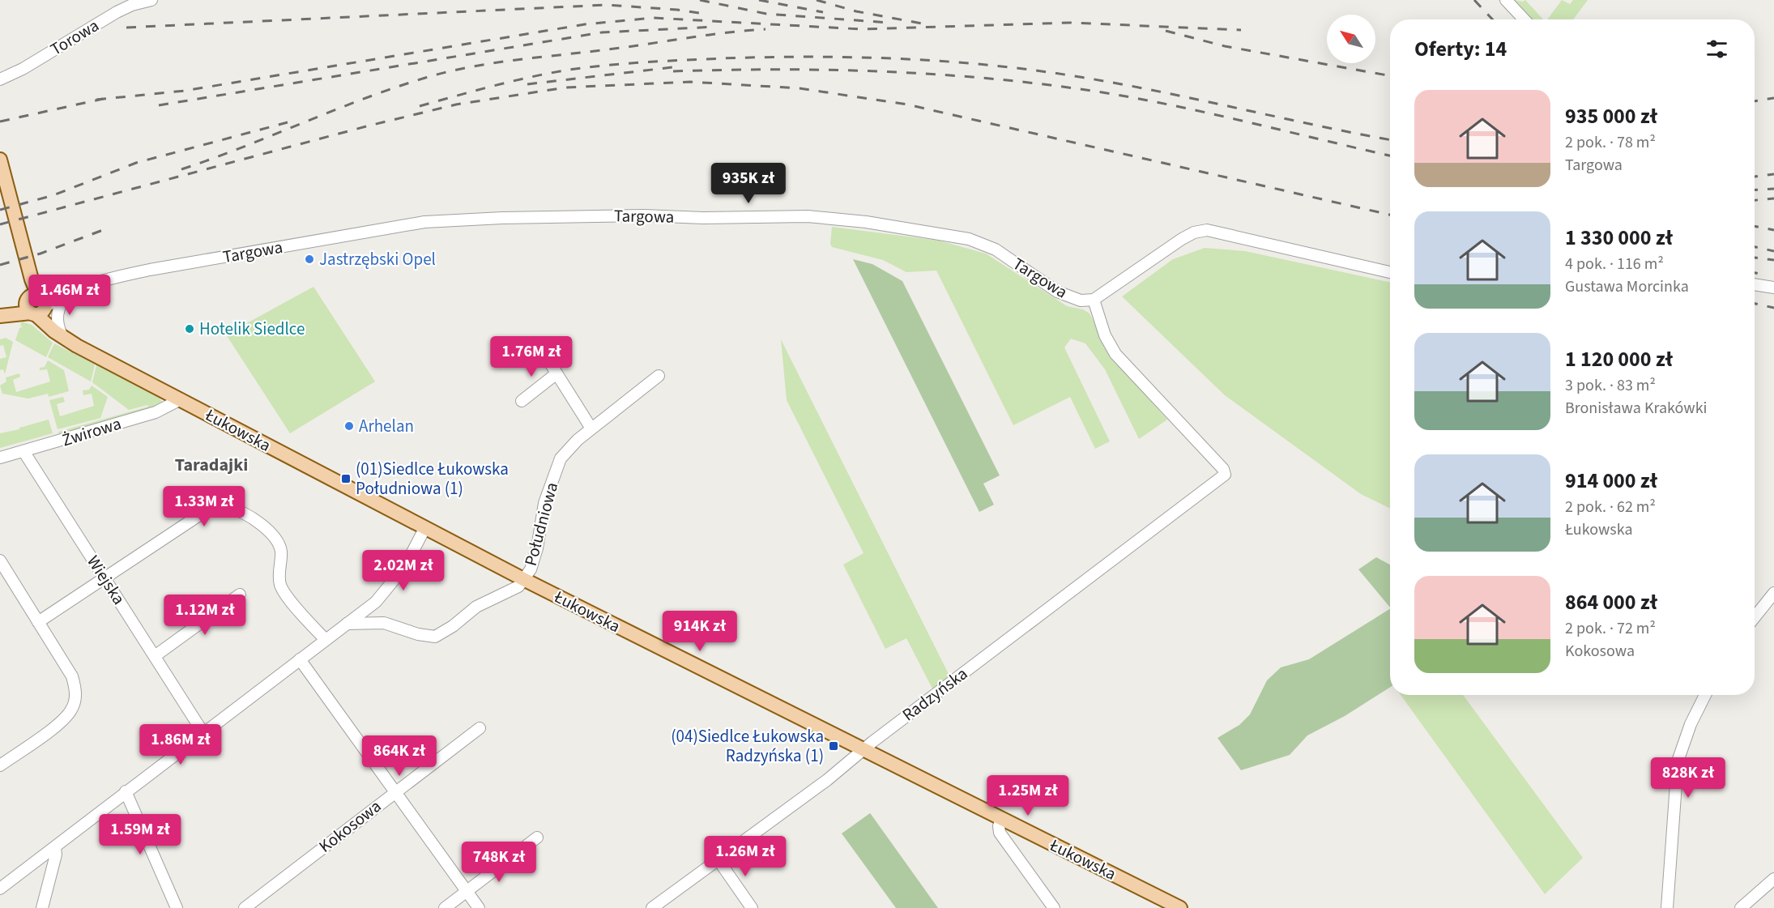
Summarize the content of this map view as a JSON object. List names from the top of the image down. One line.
{"streets":{"main road":["Łukowska"],"street":["Torowa","Targowa","Żwirowa","Południowa","Wiejska","Radzyńska","Kokosowa"]},"crossings":[["Targowa","Radzyńska"],["Łukowska","Żwirowa"],["Łukowska","Południowa"],["Łukowska","Radzyńska"],["Żwirowa","Wiejska"]],"districts":["Taradajki"],"places":{"other":["Jastrzębski Opel","Hotelik Siedlce","Arhelan"],"transit":["(01)Siedlce Łukowska Południowa (1)","(04)Siedlce Łukowska Radzyńska (1)"]},"north":"top left","page":{"heading":"Oferty: 14","list":[{"name":"935 000 zł","note":"2 pok. · 78 m² · Targowa"},{"name":"1 330 000 zł","note":"4 pok. · 116 m² · Gustawa Morcinka"},{"name":"1 120 000 zł","note":"3 pok. · 83 m² · Bronisława Krakówki"},{"name":"914 000 zł","note":"2 pok. · 62 m² · Łukowska"},{"name":"864 000 zł","note":"2 pok. · 72 m² · Kokosowa"}],"price":["935K zł","1.46M zł","1.76M zł","1.33M zł","2.02M zł","1.12M zł","914K zł","1.86M zł","864K zł","828K zł","1.25M zł","1.59M zł","1.26M zł","748K zł"]}}
